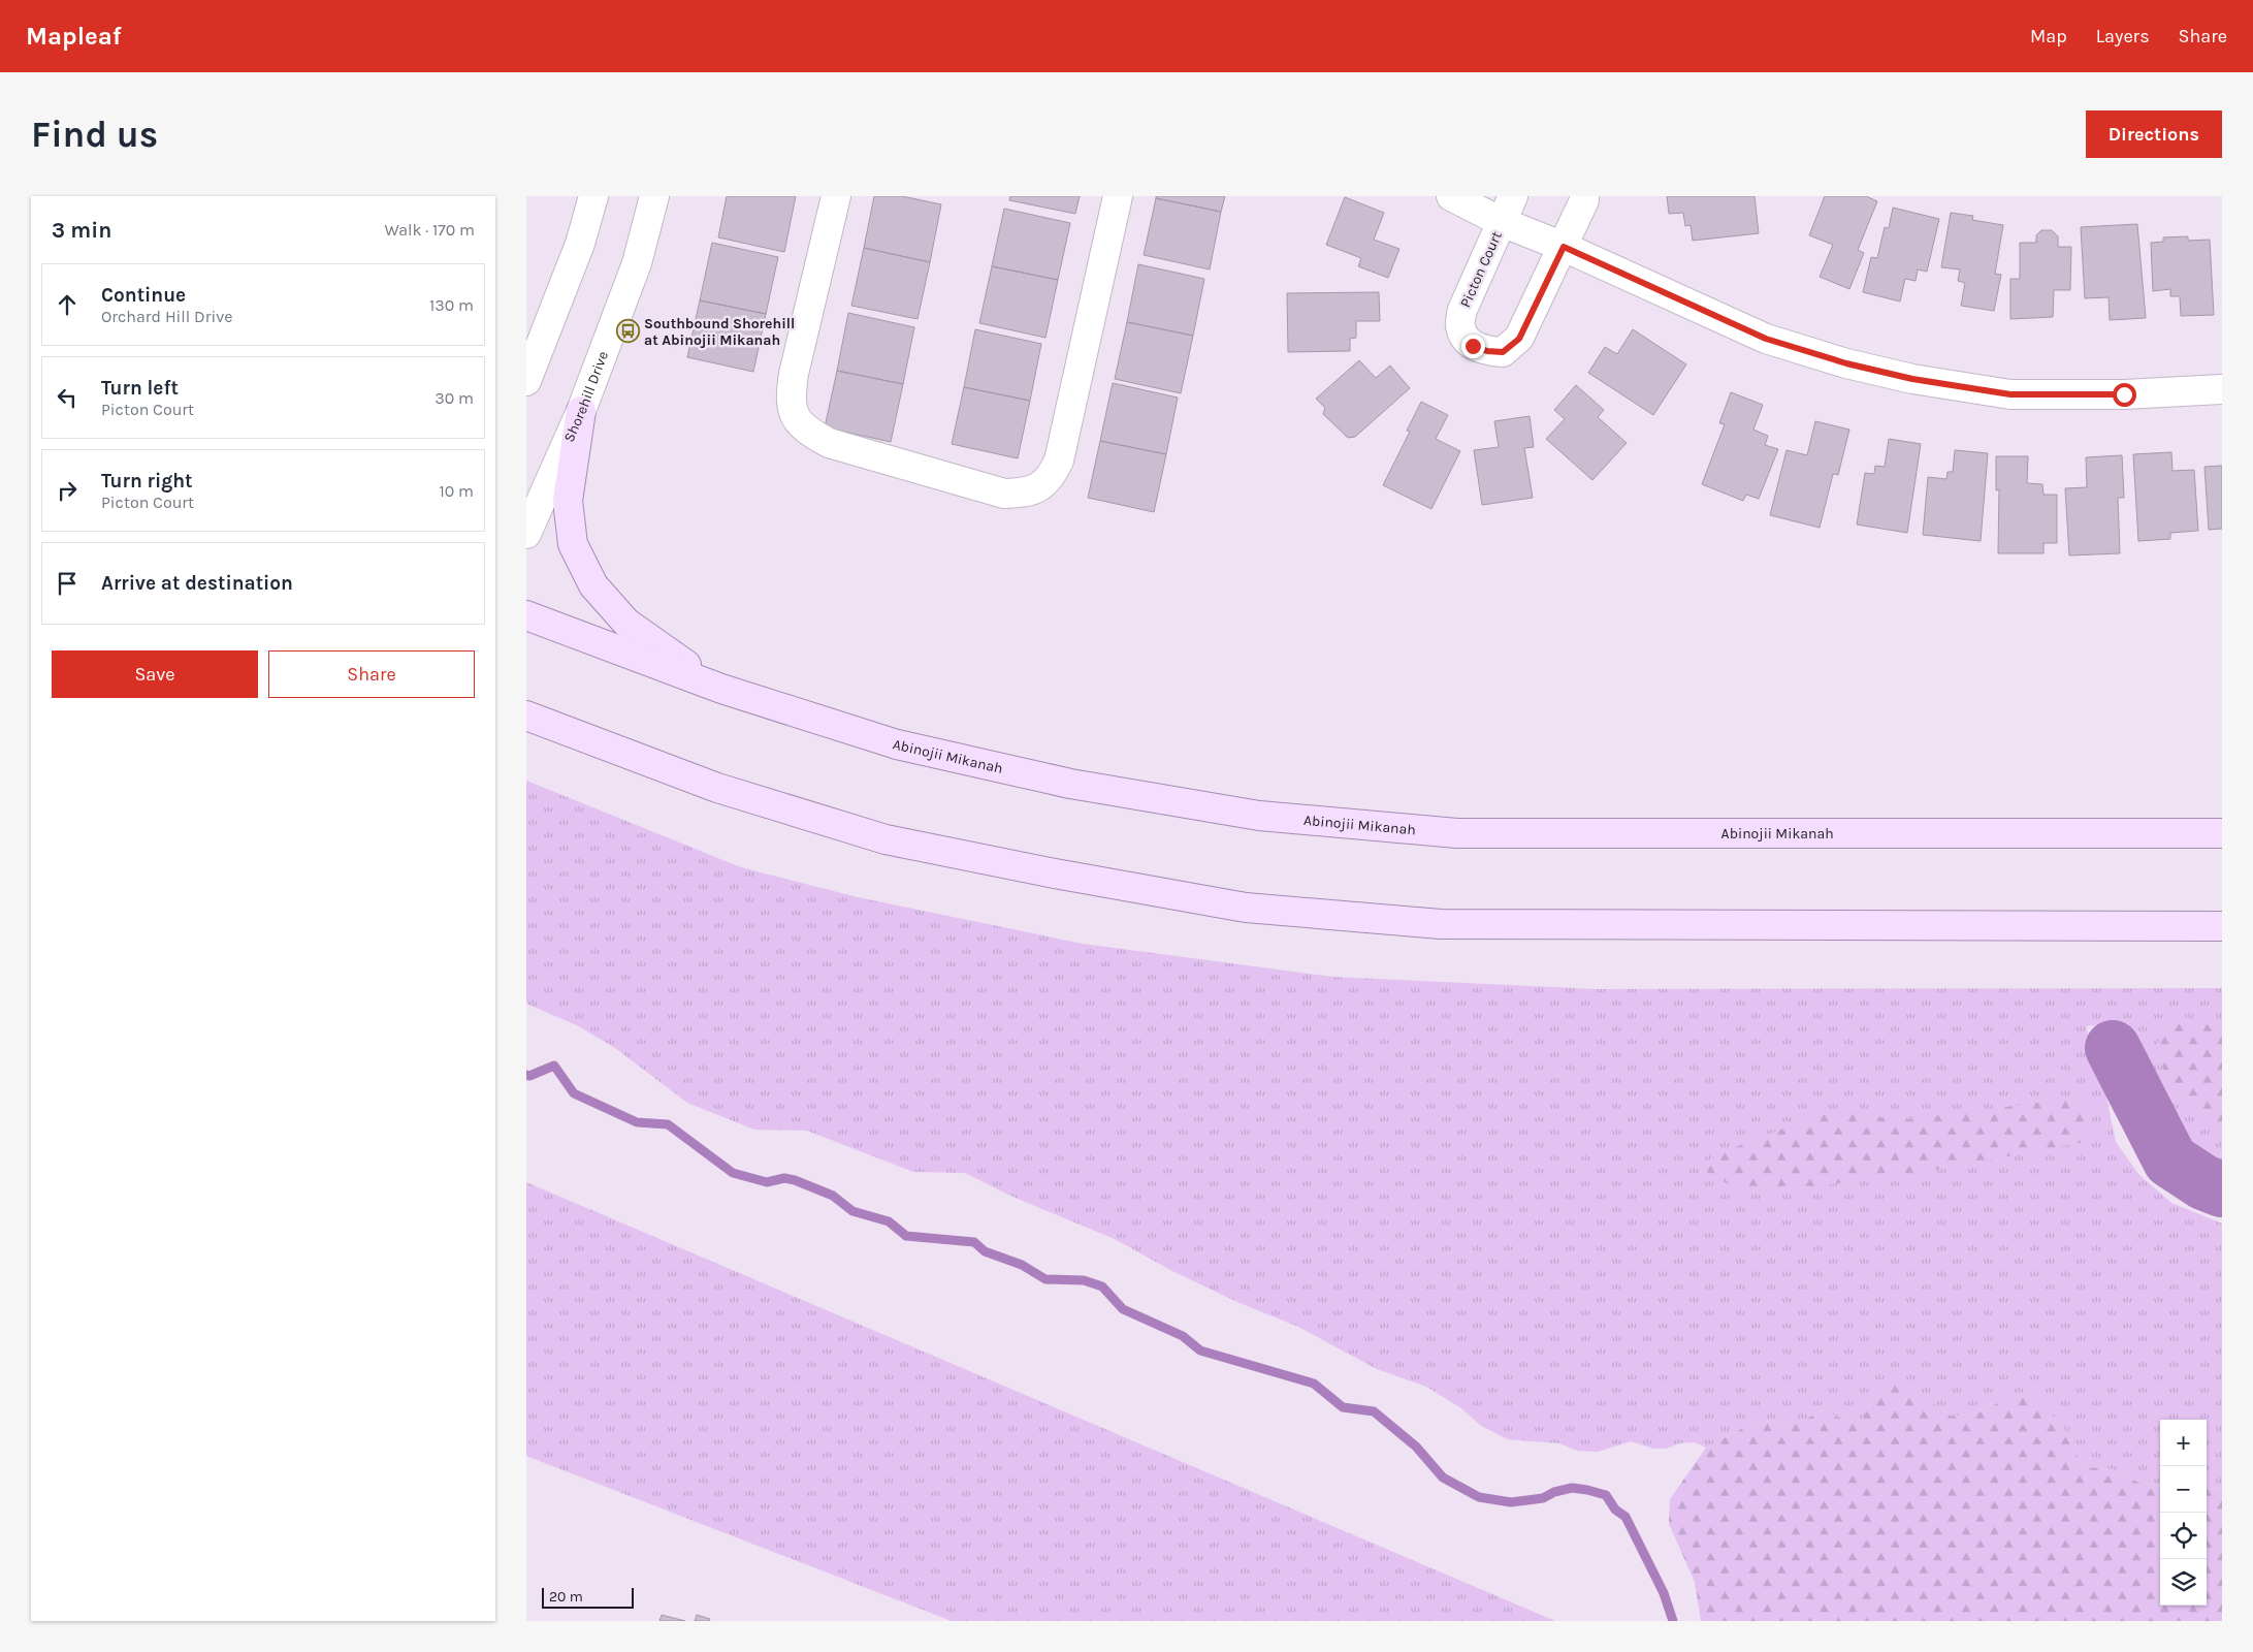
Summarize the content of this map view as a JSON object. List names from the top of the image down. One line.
{"streets":{"main road":["Abinojii Mikanah"],"street":["Picton Court","Shorehill Drive"]},"places":{"bus stop":["Southbound Shorehill at Abinojii Mikanah"]},"scale_bar":"20 m","page":{"header":"Mapleaf","nav":["Map","Layers","Share"],"buttons":["Directions",["Save","Share"]],"title":"Find us","heading":["3 min","Walk · 170 m"],"list":[["Continue","Orchard Hill Drive","130 m"],["Turn left","Picton Court","30 m"],["Turn right","Picton Court","10 m"],"Arrive at destination"],"map_buttons":["+","−"],"scale":"20 m"}}
